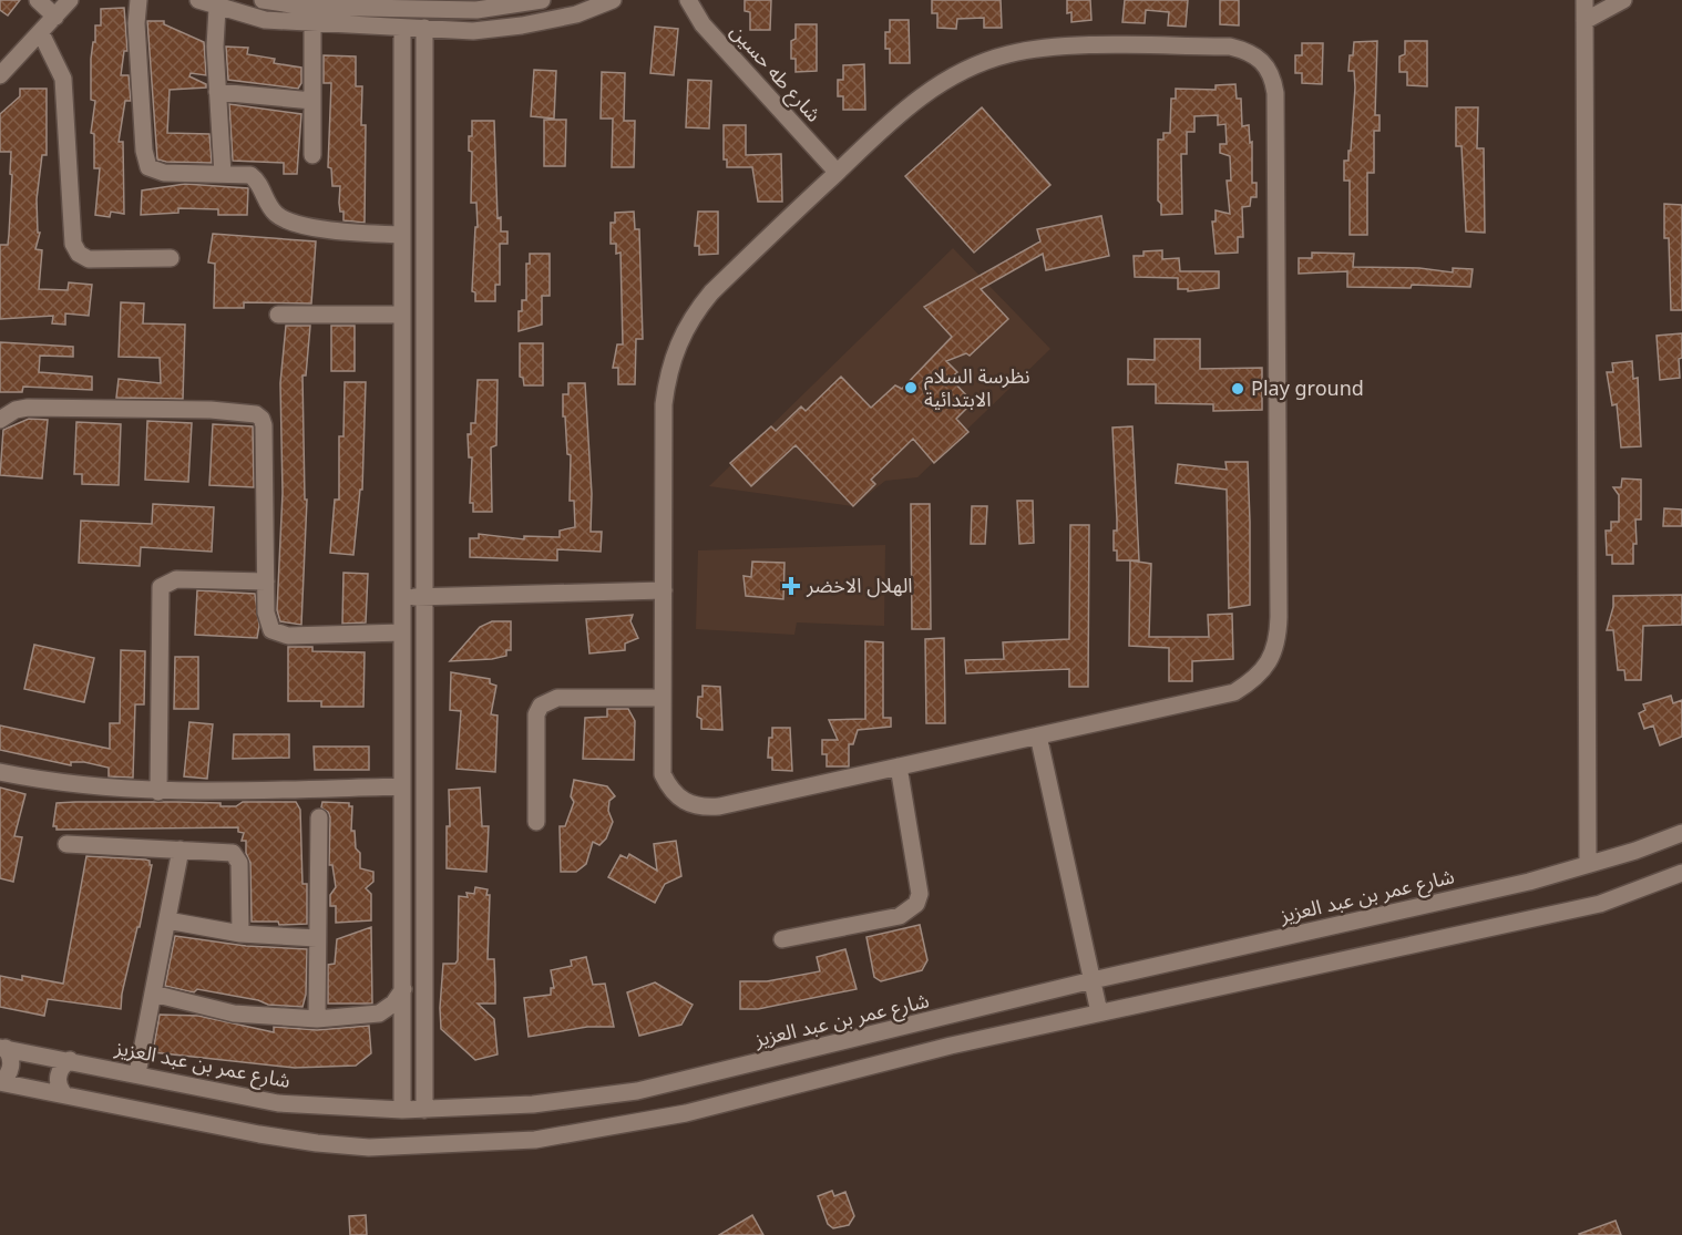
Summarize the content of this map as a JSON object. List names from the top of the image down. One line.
{"streets":{"street":["شارع طه حسين","شارع عمر بن عبد العزيز"]},"places":{"other":["نظرسة السلام الابتدائية","Play ground"],"health":["الهلال الاخضر"]}}
